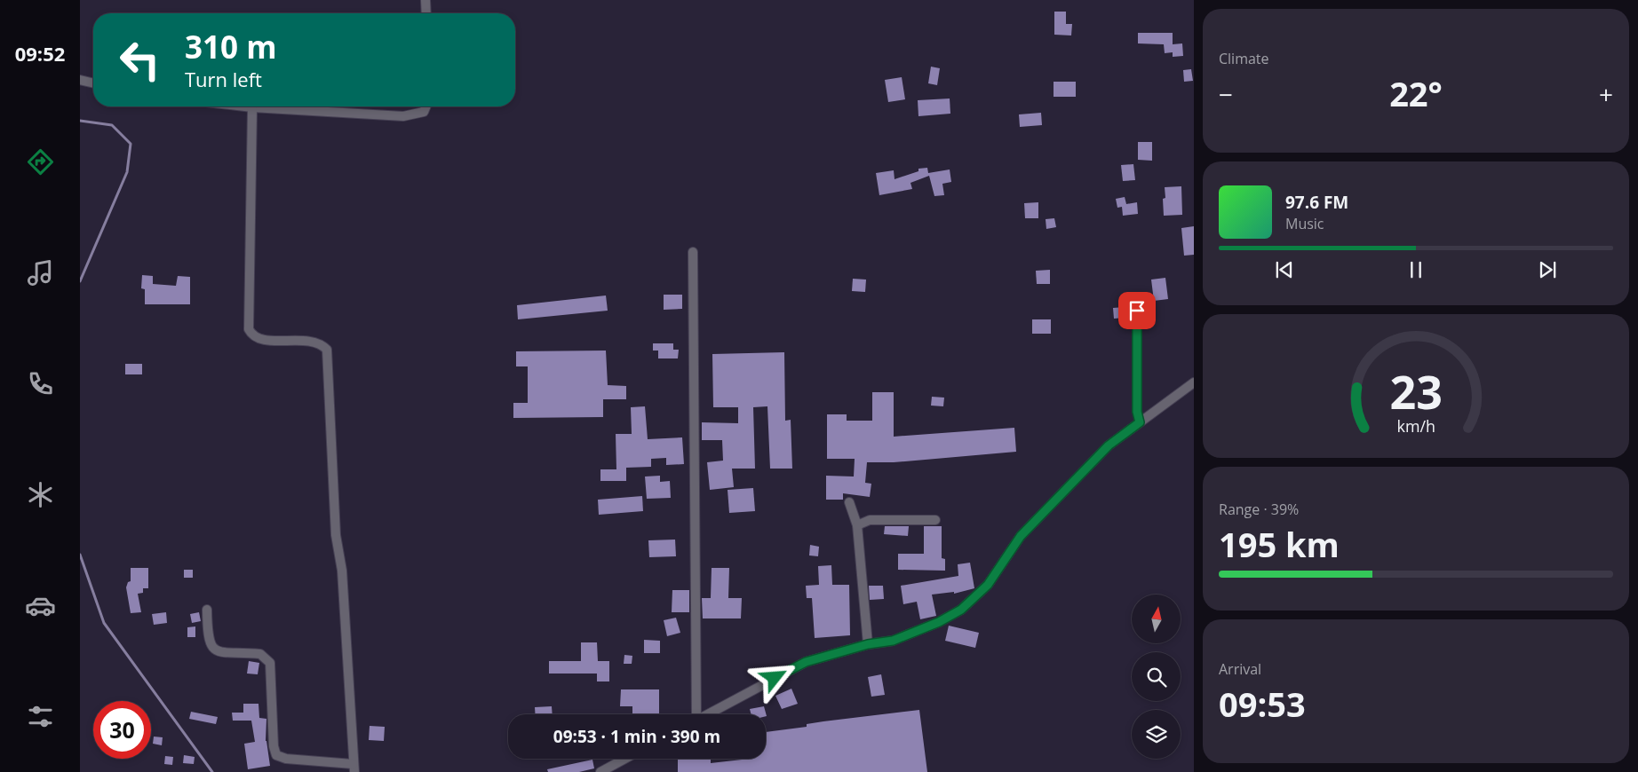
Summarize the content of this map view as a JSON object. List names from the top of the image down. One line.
{"north":"top","page":{"tabs":"09:52","tile":["Climate",["Range · 39%","195 km"],["Arrival","09:53"]],"turn":["310 m","Turn left"],"heat":["−","22°","+"],"song":["97.6 FM","Music"],"limit":"30","trip":"09:53 · 1 min · 390 m","gauge":["23","km/h"]}}
